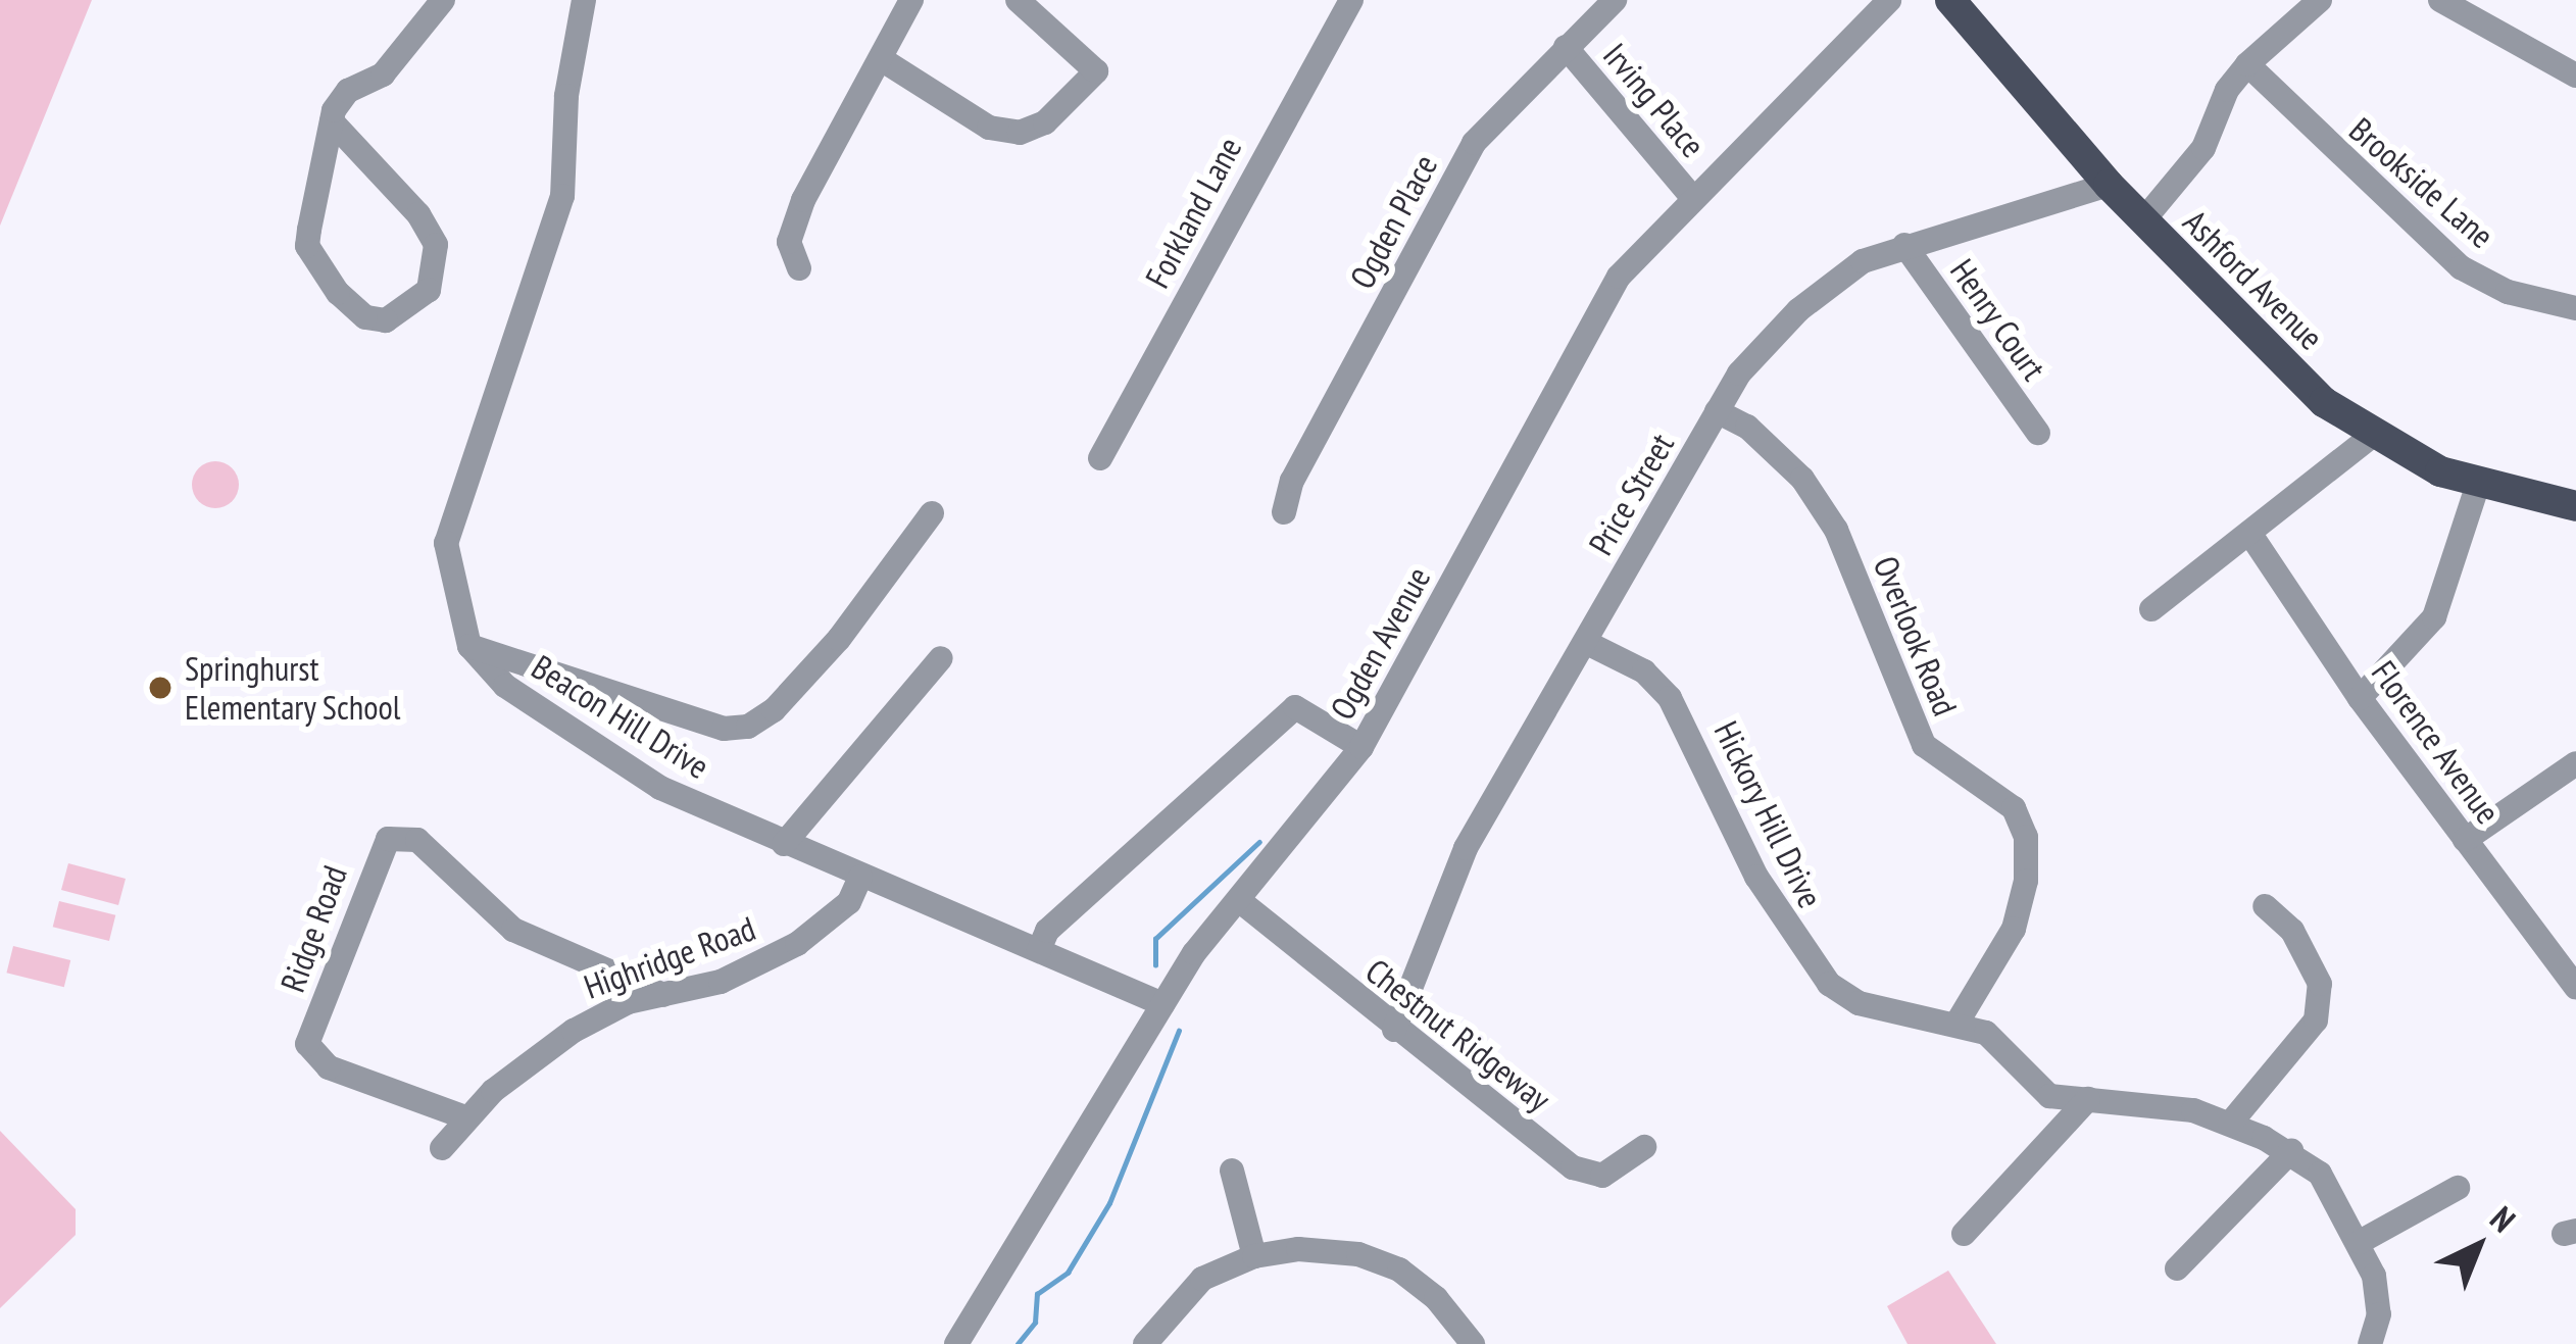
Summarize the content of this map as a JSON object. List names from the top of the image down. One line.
{"streets":{"main road":["Ashford Avenue"],"street":["Irving Place","Brookside Lane","Forkland Lane","Ogden Place","Henry Court","Price Street","Overlook Road","Ogden Avenue","Beacon Hill Drive","Florence Avenue","Hickory Hill Drive","Ridge Road","Highridge Road","Chestnut Ridgeway"]},"crossings":[["Irving Place","Ogden Place"],["Irving Place","Ogden Avenue"],["Ashford Avenue","Price Street"],["Henry Court","Price Street"],["Price Street","Overlook Road"],["Price Street","Hickory Hill Drive"],["Price Street","Chestnut Ridgeway"],["Overlook Road","Hickory Hill Drive"],["Ogden Avenue","Beacon Hill Drive"],["Ogden Avenue","Chestnut Ridgeway"],["Beacon Hill Drive","Highridge Road"],["Ridge Road","Highridge Road"]],"places":["Springhurst Elementary School"],"north":"top right"}
